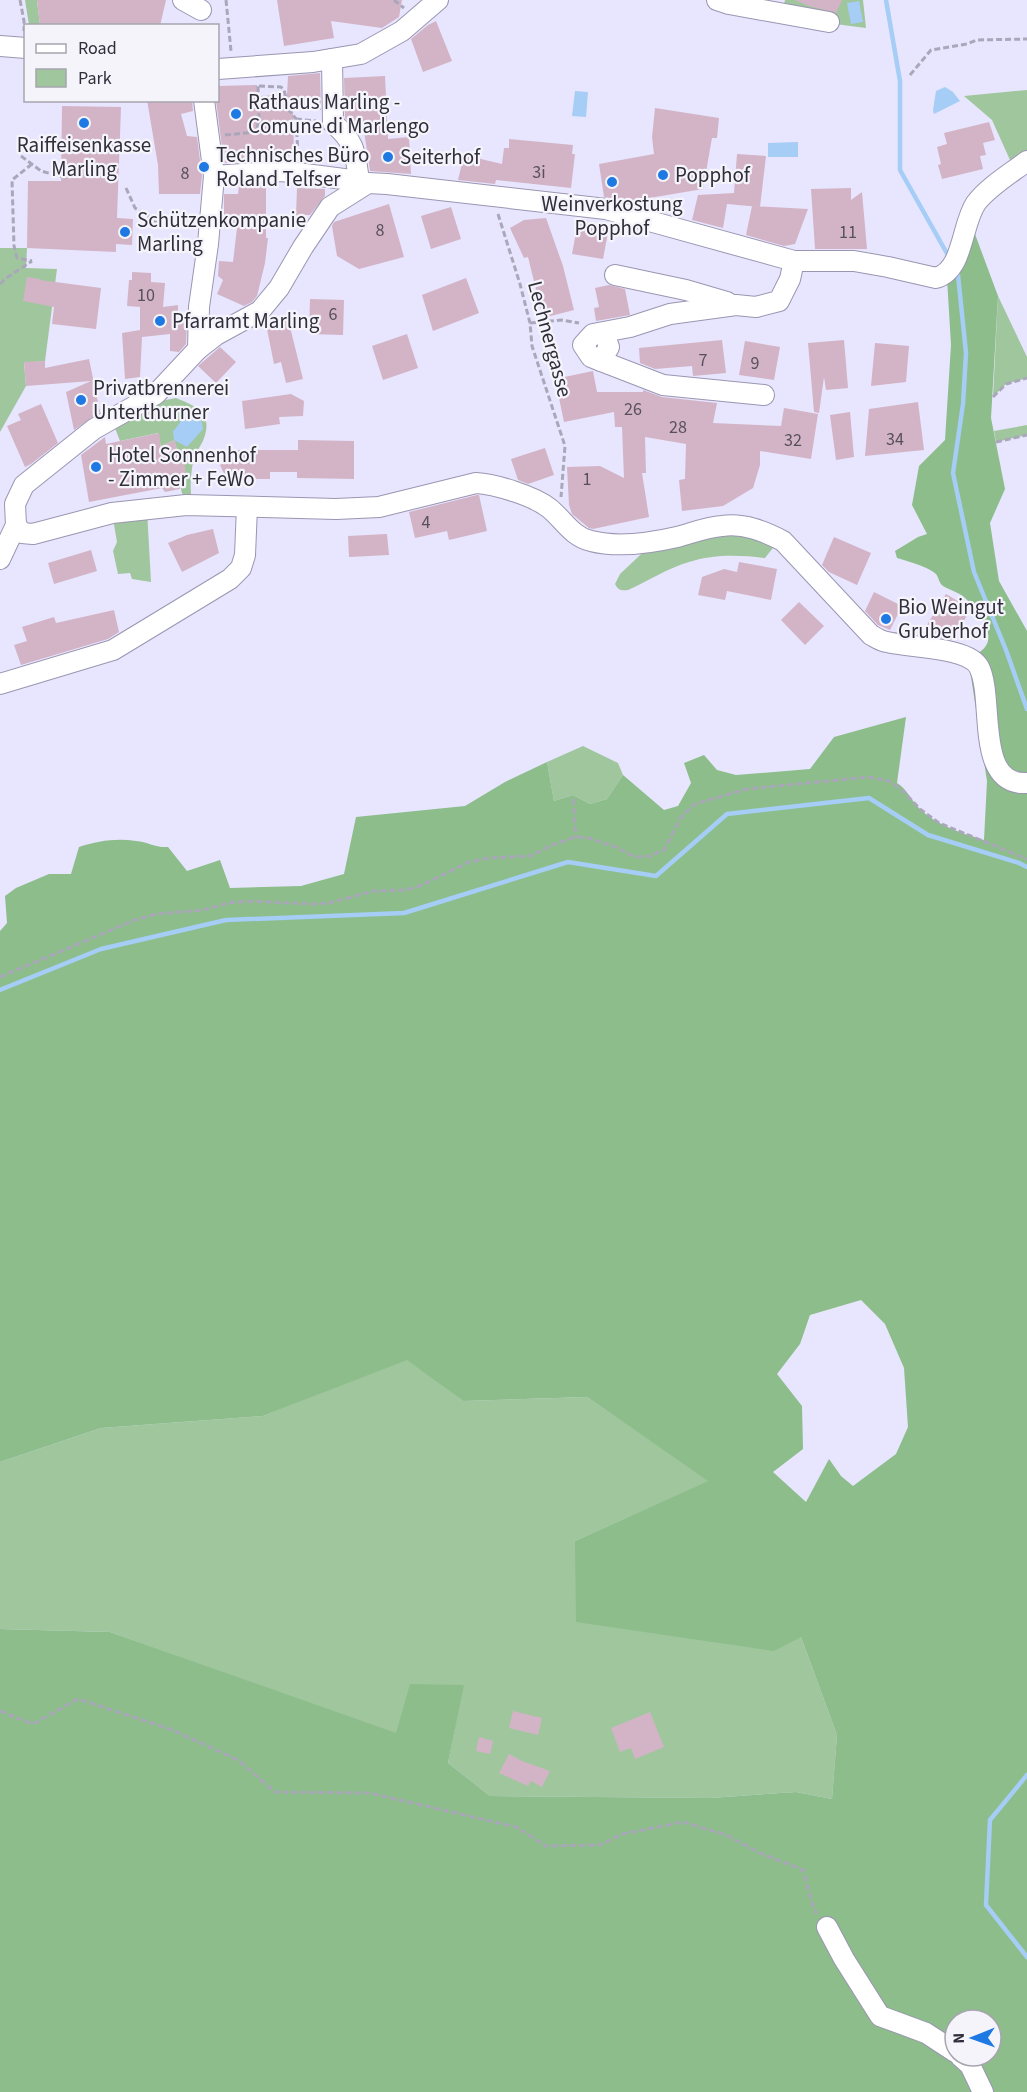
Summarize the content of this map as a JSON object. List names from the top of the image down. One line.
{"streets":{"path":["Lechnergasse"]},"places":["Rathaus Marling - Comune di Marlengo","Raiffeisenkasse Marling","Seiterhof","Technisches Büro Roland Telfser","Popphof","Weinverkostung Popphof","Schützenkompanie Marling","Pfarramt Marling","Privatbrennerei Unterthurner","Hotel Sonnenhof - Zimmer + FeWo","Bio Weingut Gruberhof"],"house_numbers":["3i","8","8","11","10","6","7","9","26","28","34","32","1","4"],"legend":["Road","Park"],"north":"left"}
